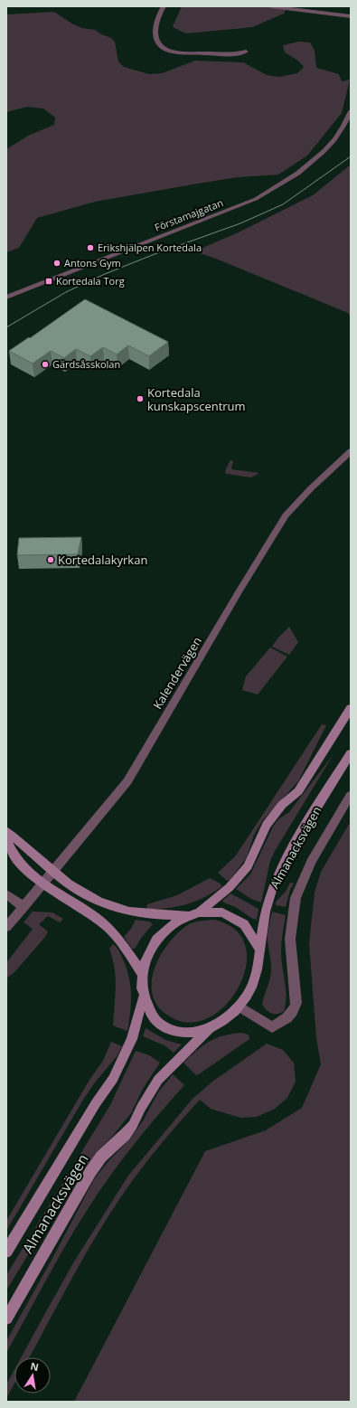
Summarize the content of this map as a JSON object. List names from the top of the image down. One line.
{"streets":{"main road":["Almanacksvägen"],"street":["Förstamajgatan","Kalendervägen"]},"places":{"other":["Erikshjälpen Kortedala","Antons Gym","Gärdsåsskolan","Kortedala kunskapscentrum","Kortedalakyrkan"],"transit":["Kortedala Torg"]},"north":"top"}
